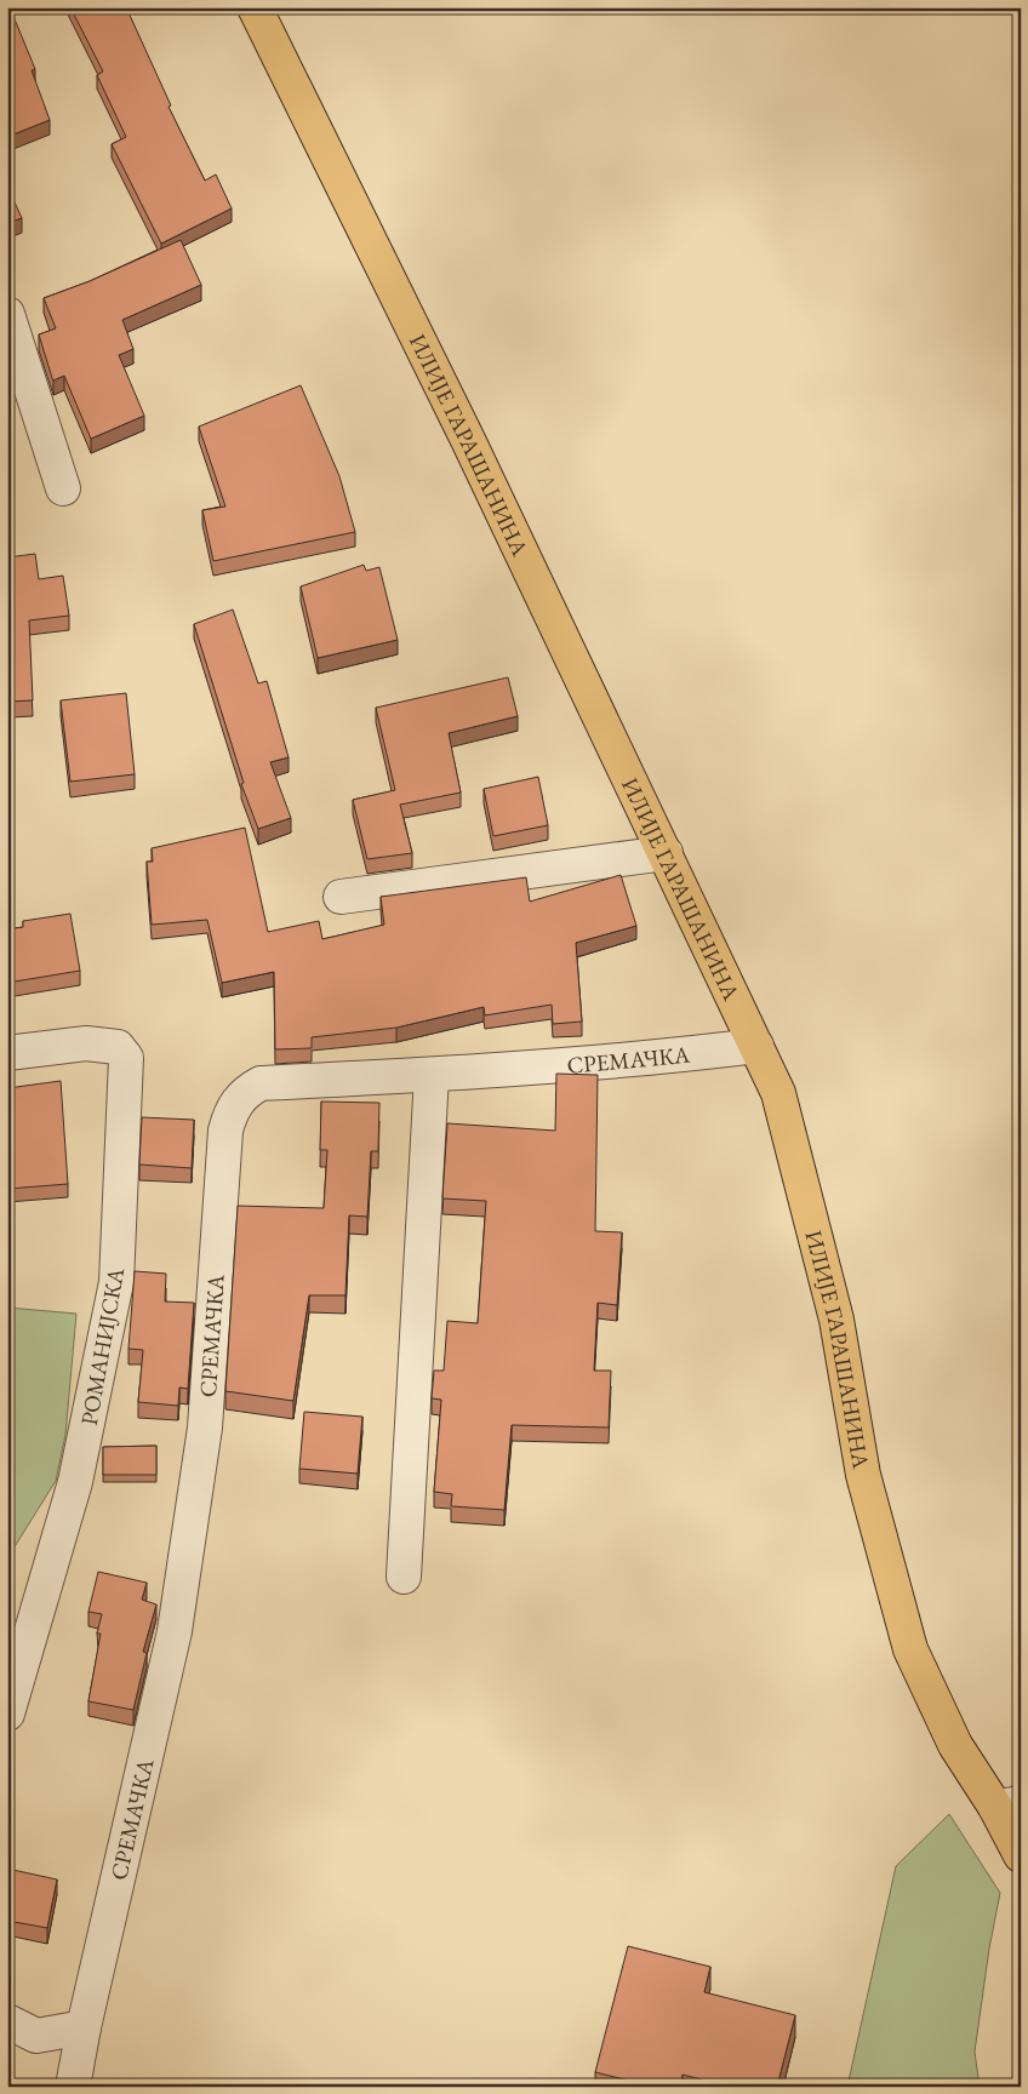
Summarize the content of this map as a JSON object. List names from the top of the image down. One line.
{"streets":{"main road":["ИЛИЈЕ ГАРАШАНИНА"],"street":["СРЕМАЧКА","РОМАНИЈСКА"]},"crossings":[["ИЛИЈЕ ГАРАШАНИНА","СРЕМАЧКА"]]}
